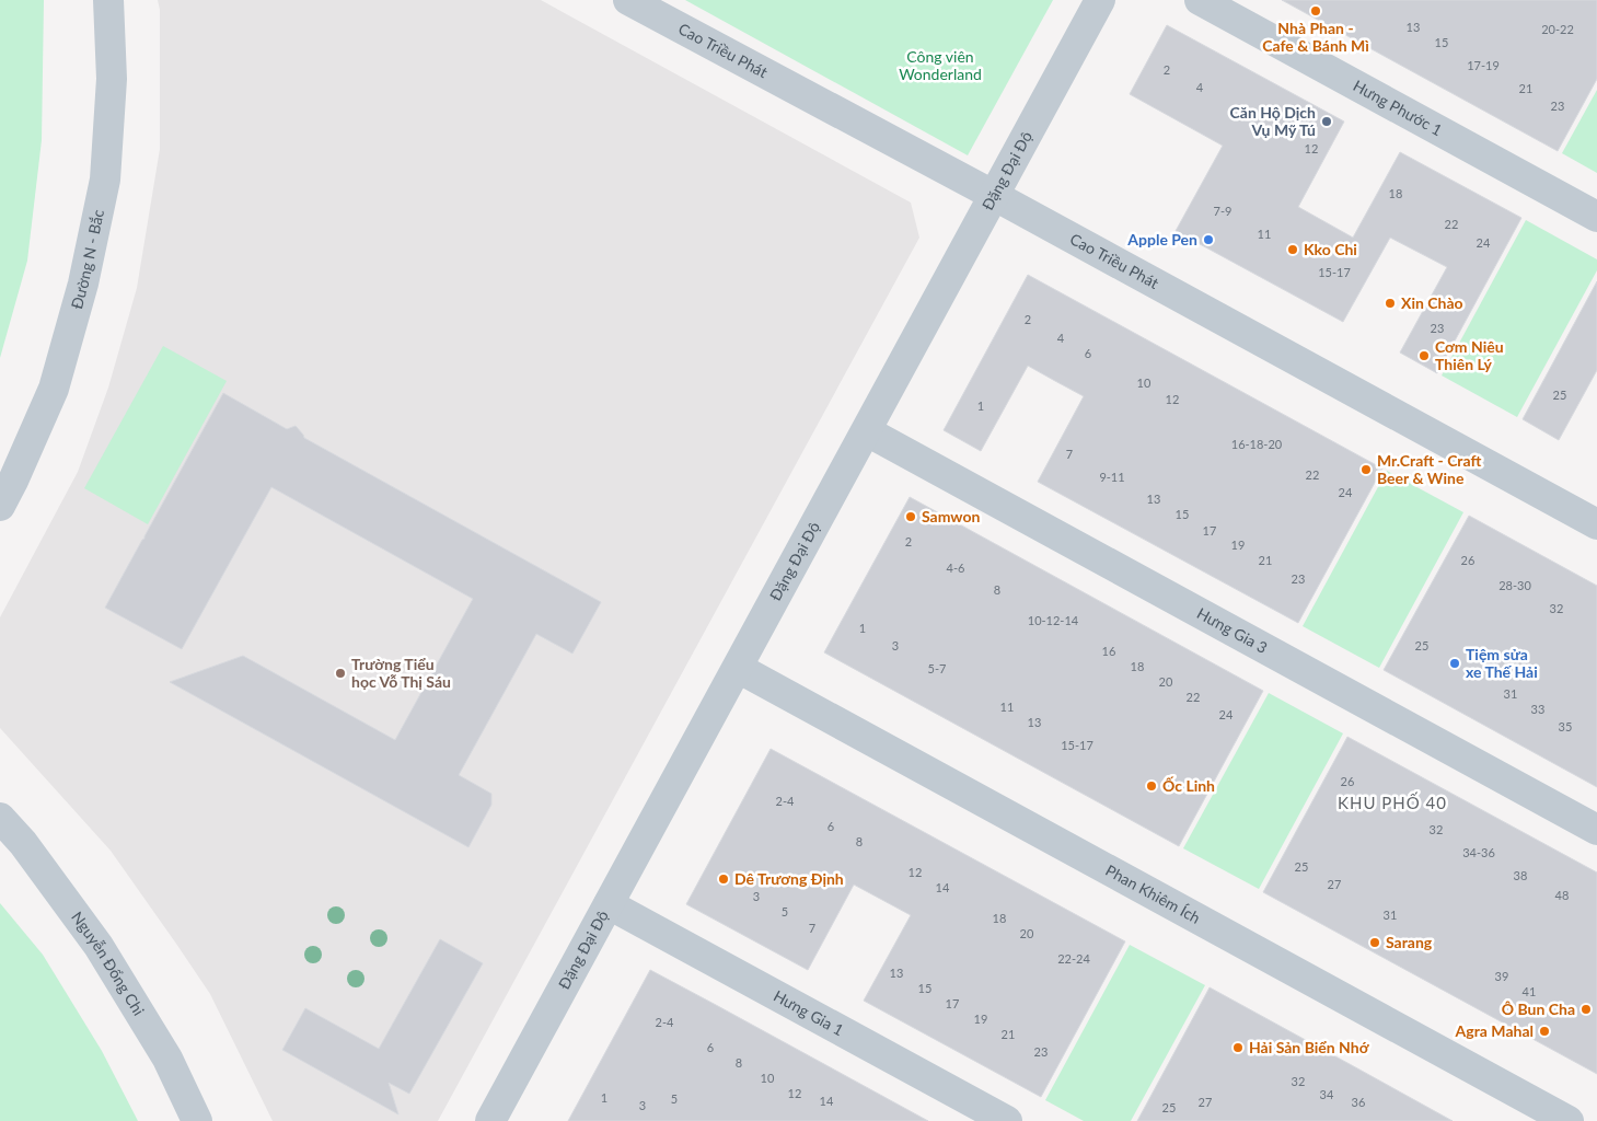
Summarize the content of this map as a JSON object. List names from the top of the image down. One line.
{"streets":{"street":["Cao Triều Phát","Hưng Phước 1","Đặng Đại Độ","Đường N - Bắc","Hưng Gia 3","Phan Khiêm Ích","Nguyễn Đổng Chi","Hưng Gia 1"]},"crossings":[["Cao Triều Phát","Đặng Đại Độ"],["Đặng Đại Độ","Hưng Gia 3"],["Đặng Đại Độ","Phan Khiêm Ích"],["Đặng Đại Độ","Hưng Gia 1"]],"districts":["KHU PHỐ 40"],"parks":["Công viên Wonderland"],"places":["Nhà Phan - Cafe & Bánh Mì","Căn Hộ Dịch Vụ Mỹ Tú","Apple Pen","Kko Chi","Xin Chào","Cơm Niêu Thiên Lý","Mr.Craft - Craft Beer & Wine","Samwon","Tiệm sửa xe Thế Hải","Trường Tiểu học Vỗ Thị Sáu","Ốc Linh","Dê Trương Định","Sarang","Ô Bun Cha","Agra Mahal","Hải Sản Biển Nhớ"],"house_numbers":["13","20-22","15","17-19","2","4","21","23","12","18","7-9","22","11","24","15-17","2","23","4","6","10","25","12","1","16-18-20","7","22","9-11","24","13","15","17","2","19","21","26","4-6","23","28-30","8","32","10-12-14","1","3","25","16","18","5-7","20","31","22","11","33","24","13","35","15-17","26","2-4","6","32","8","34-36","25","12","38","27","14","48","3","5","31","18","7","20","22-24","13","39","15","41","17","19","2-4","21","6","23","8","10","32","12","34","1","5","14","27","36","3","25"]}
